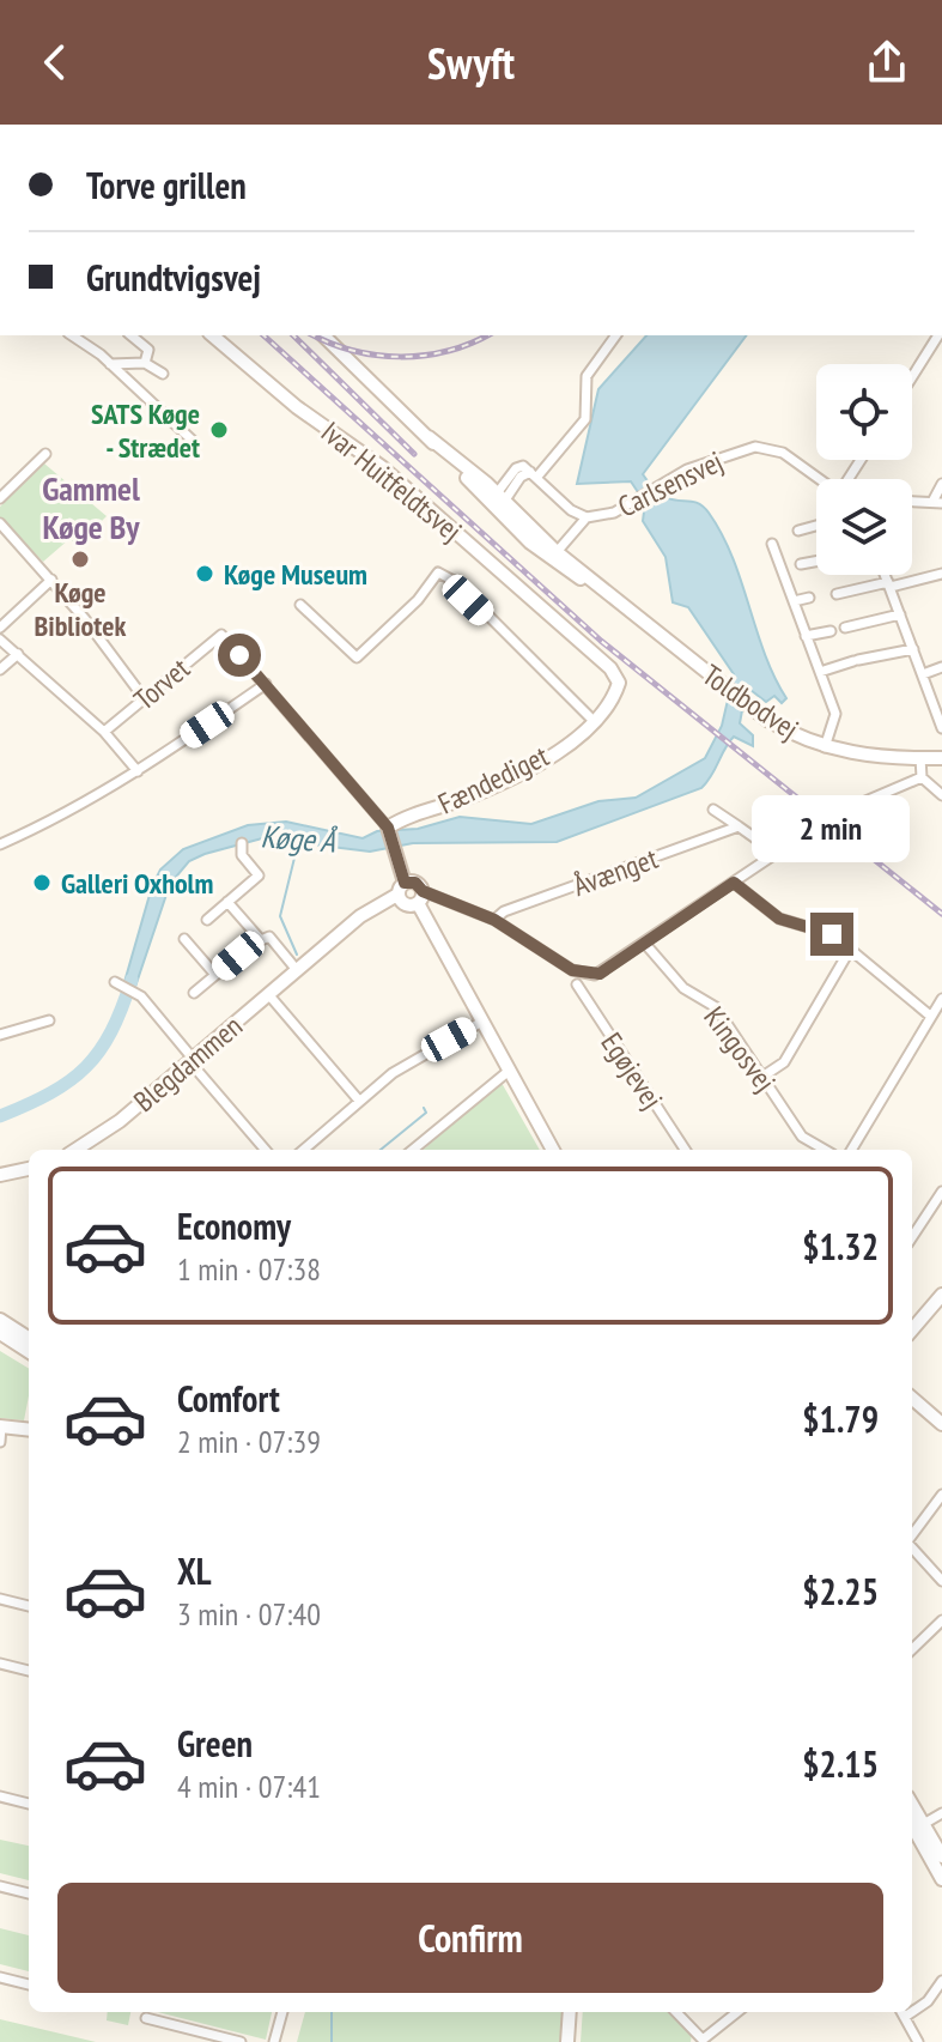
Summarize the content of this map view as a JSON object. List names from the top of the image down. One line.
{"streets":{"street":["Ivar Huitfeldtsvej","Carlsensvej","Torvet","Toldbodvej","Fændediget","Åvænget","Kingosvej","Blegdammen","Egøjevej"]},"crossings":[["Ivar Huitfeldtsvej","Fændediget"],["Carlsensvej","Toldbodvej"]],"districts":["Gammel Køge By"],"water":["Køge Å"],"places":["SATS Køge - Strædet","Køge Bibliotek","Køge Museum","Galleri Oxholm"],"page":{"header":"Swyft","banner":["Torve grillen","Grundtvigsvej"],"bubble":"2 min","list":[{"name":"Economy","note":"1 min · 07:38","value":"$1.32"},{"name":"Comfort","note":"2 min · 07:39","value":"$1.79"},{"name":"XL","note":"3 min · 07:40","value":"$2.25"},{"name":"Green","note":"4 min · 07:41","value":"$2.15"}],"buttons":"Confirm"}}
